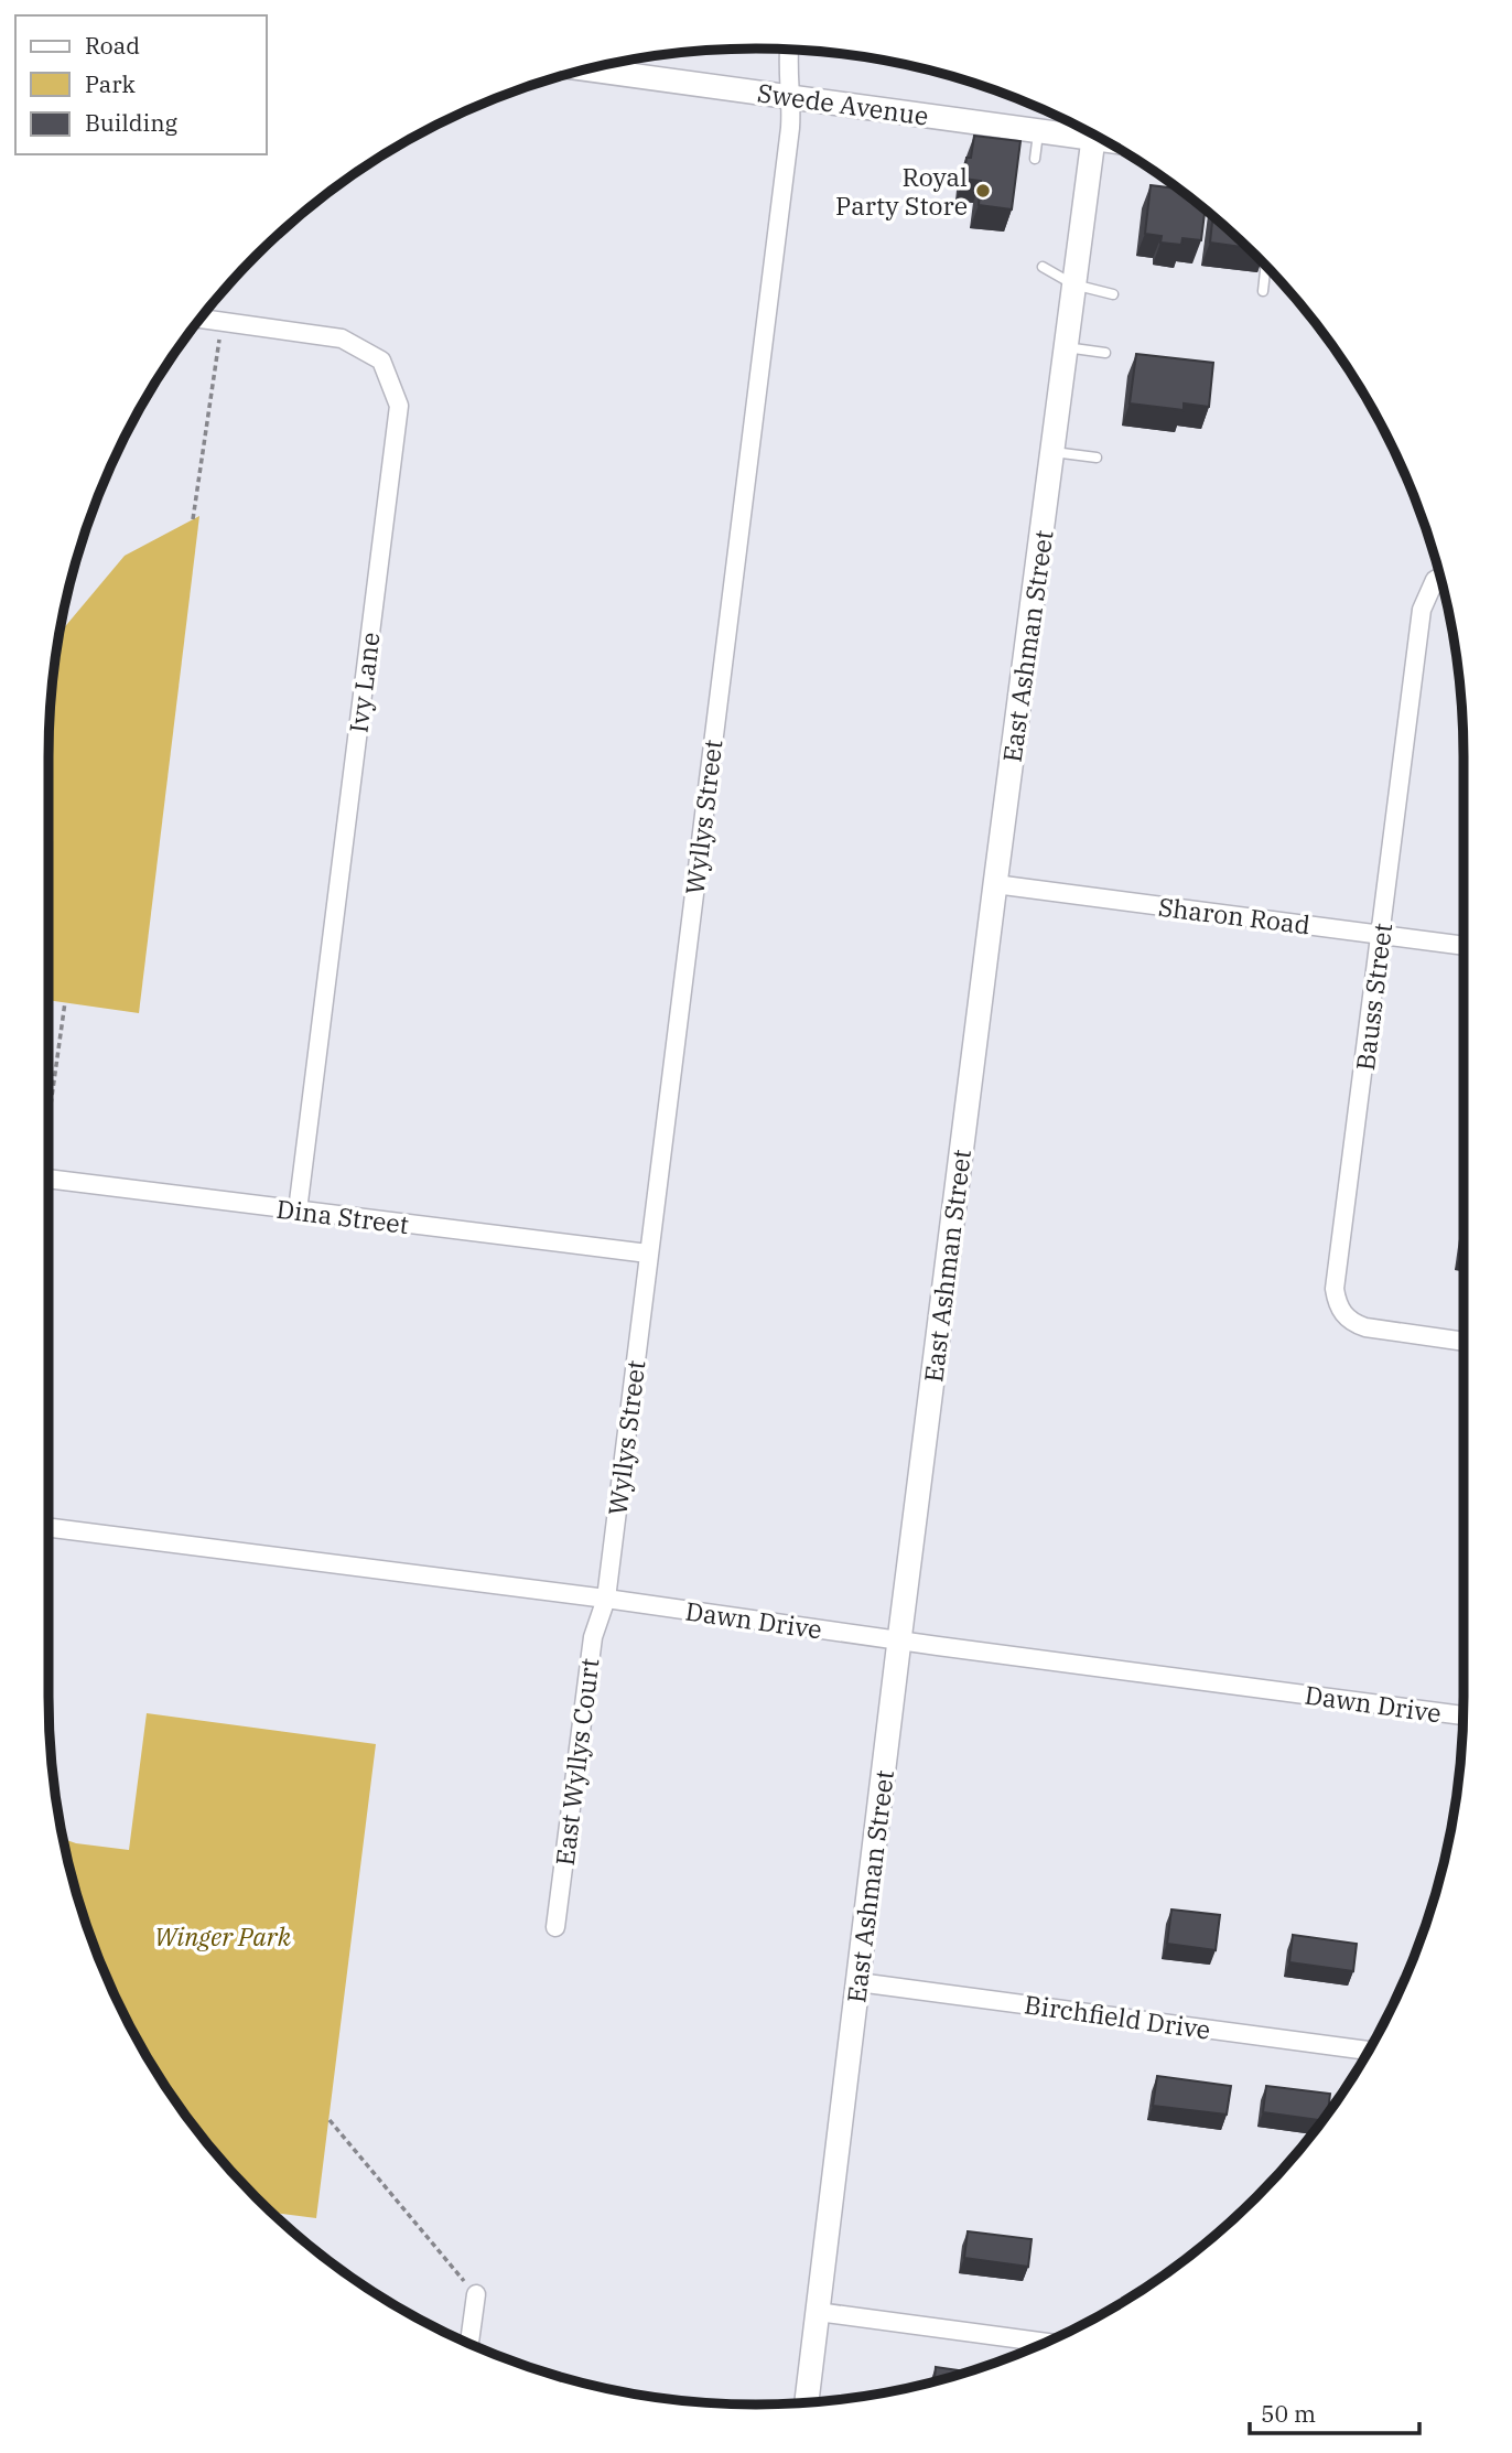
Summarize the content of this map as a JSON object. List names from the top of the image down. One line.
{"streets":{"street":["Swede Avenue","East Ashman Street","Ivy Lane","Wyllys Street","Sharon Road","Bauss Street","Dina Street","Dawn Drive","East Wyllys Court","Birchfield Drive"]},"crossings":[["Swede Avenue","Wyllys Street"],["East Ashman Street","Sharon Road"],["East Ashman Street","Dawn Drive"],["East Ashman Street","Birchfield Drive"],["Ivy Lane","Dina Street"],["Wyllys Street","Dina Street"],["Wyllys Street","Dawn Drive"],["Wyllys Street","East Wyllys Court"],["Sharon Road","Bauss Street"],["Dawn Drive","East Wyllys Court"]],"parks":["Winger Park"],"places":["Royal Party Store"],"legend":["Road","Park","Building"],"scale_bar":"50 m"}
